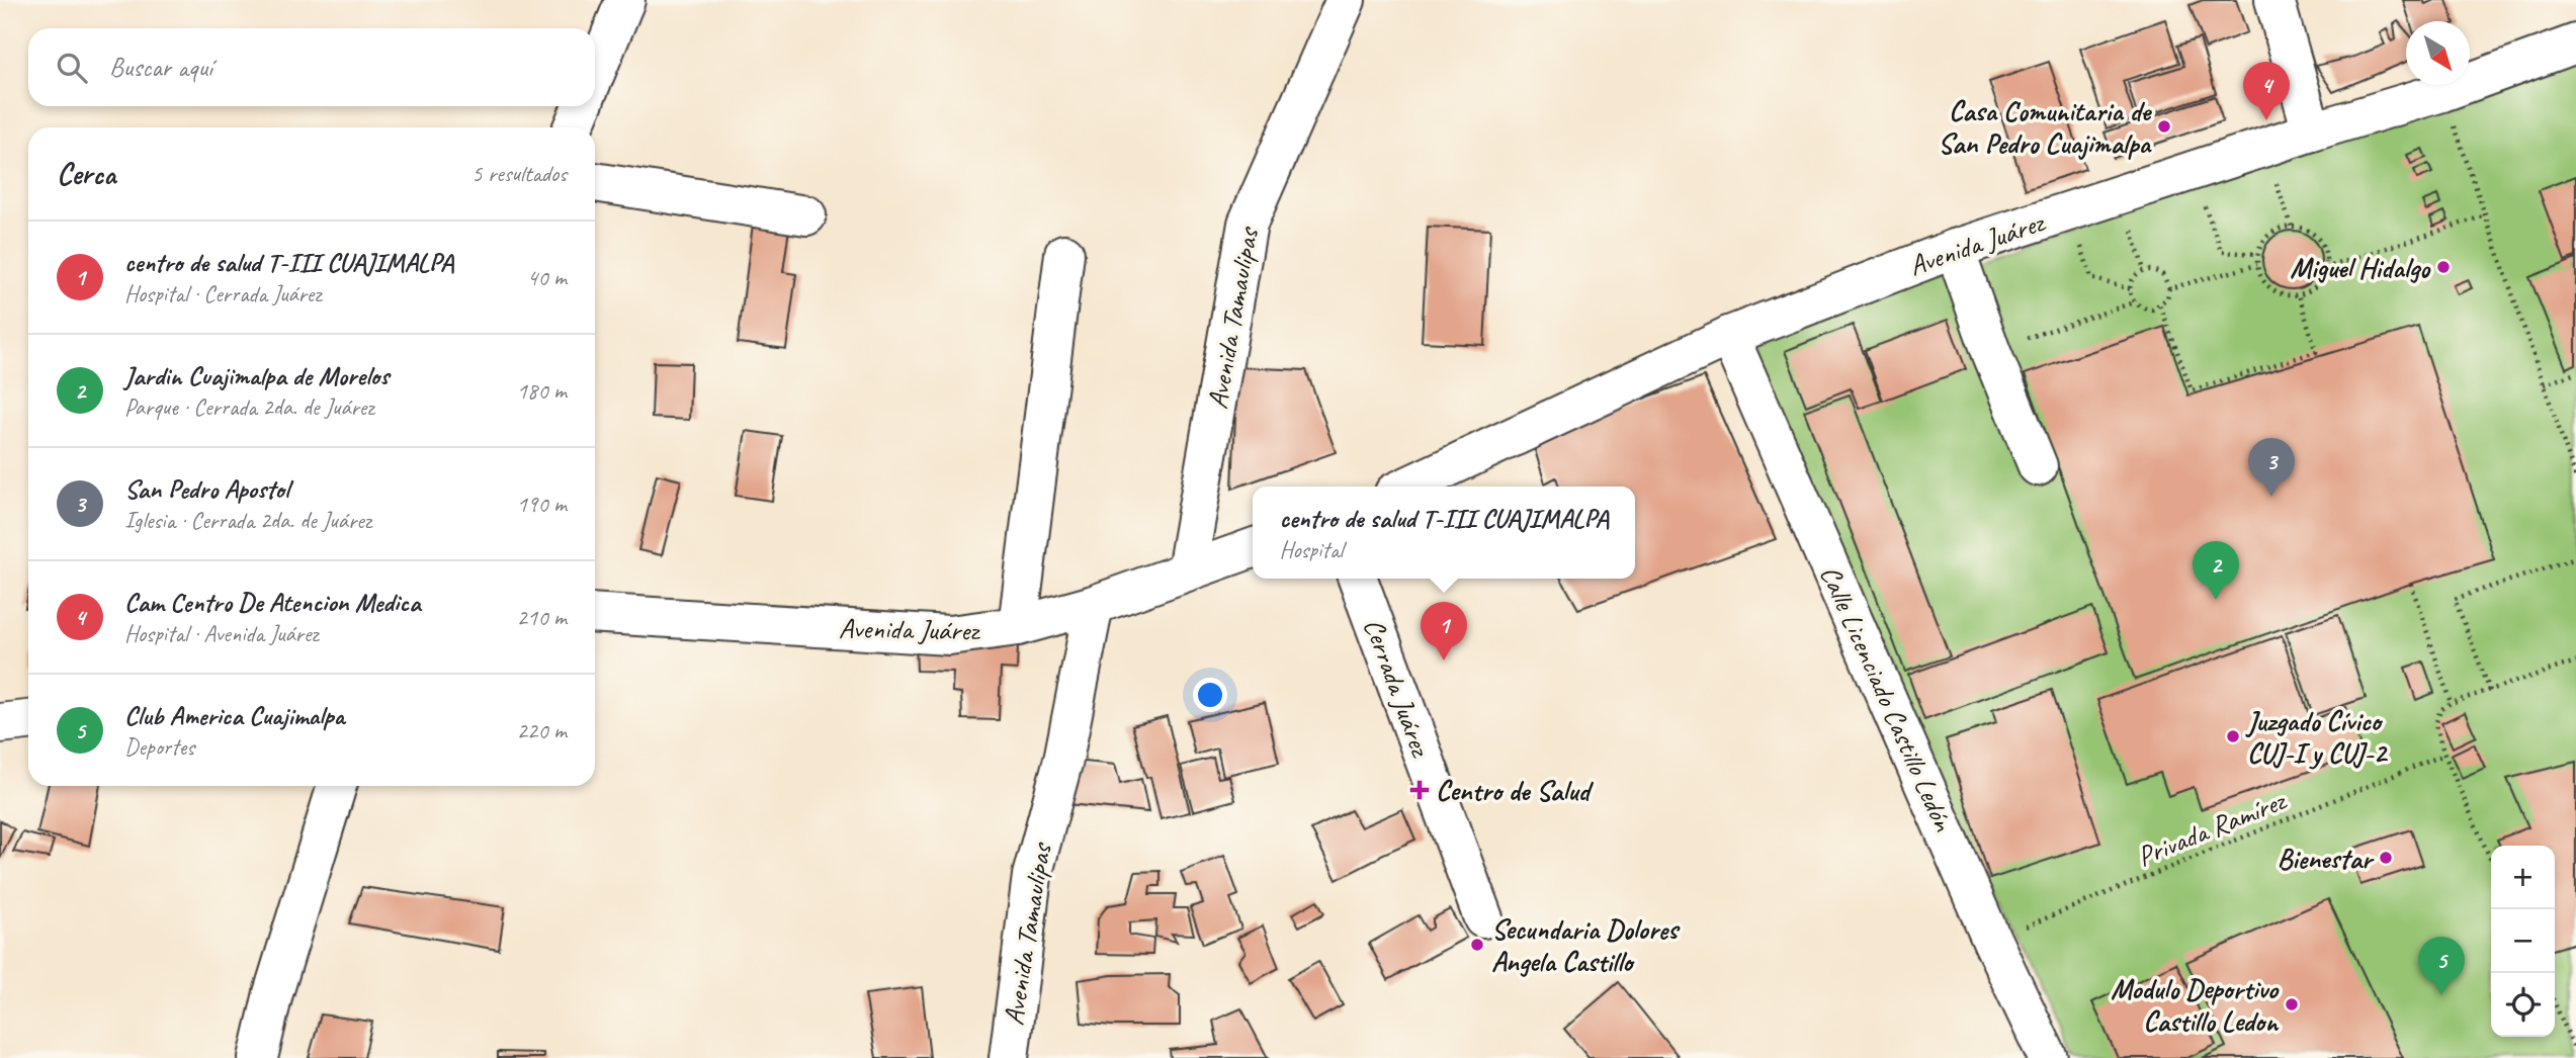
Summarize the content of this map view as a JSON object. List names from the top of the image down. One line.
{"streets":{"street":["Avenida Juárez","Avenida Tamaulipas","Cerrada Juárez","Calle Licenciado Castillo Ledón"],"path":["Privada Ramírez"]},"crossings":[["Avenida Juárez","Avenida Tamaulipas"],["Avenida Juárez","Calle Licenciado Castillo Ledón"],["Calle Licenciado Castillo Ledón","Privada Ramírez"]],"places":{"other":["Casa Comunitaria de San Pedro Cuajimalpa","Miguel Hidalgo","Juzgado Cívico CUJ-I y CUJ-2","Bienestar","Secundaria Dolores Angela Castillo","Modulo Deportivo Castillo Ledon"],"health":["Centro de Salud"]},"north":"bottom right","page":{"search":"Buscar aquí","pins":["4","3","2","1","5"],"heading":["Cerca","5 resultados"],"list":[{"mark":"1","name":"centro de salud T-III CUAJIMALPA","note":"Hospital · Cerrada Juárez","value":"40 m"},{"mark":"2","name":"Jardin Cuajimalpa de Morelos","note":"Parque · Cerrada 2da. de Juárez","value":"180 m"},{"mark":"3","name":"San Pedro Apostol","note":"Iglesia · Cerrada 2da. de Juárez","value":"190 m"},{"mark":"4","name":"Cam Centro De Atencion Medica","note":"Hospital · Avenida Juárez","value":"210 m"},{"mark":"5","name":"Club America Cuajimalpa","note":"Deportes","value":"220 m"}],"popup":["centro de salud T-III CUAJIMALPA","Hospital"],"map_buttons":["+","−"]}}
